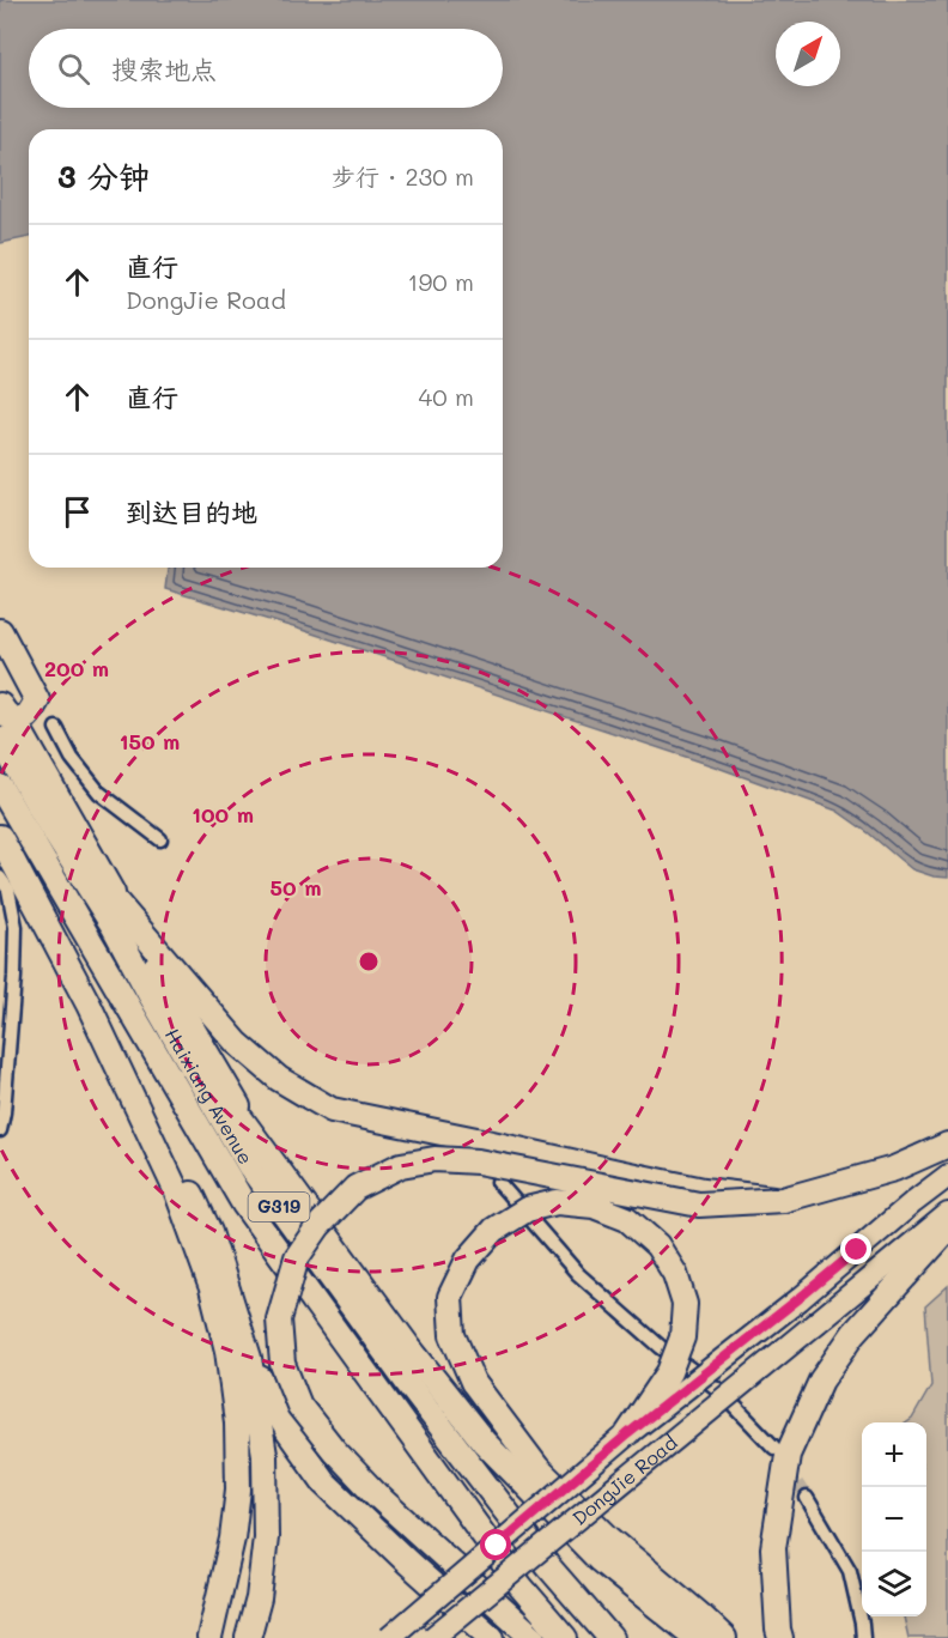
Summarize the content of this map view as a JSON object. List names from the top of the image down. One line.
{"streets":{"highway":["Haixiang Avenue","G319"],"main road":["DongJie Road"]},"north":"top right","page":{"search":"搜索地点","heading":["3 分钟","步行 · 230 m"],"list":[["直行","DongJie Road","190 m"],["直行","40 m"],"到达目的地"],"map_buttons":["+","−"]},"rings":["200 m","150 m","100 m","50 m"]}
